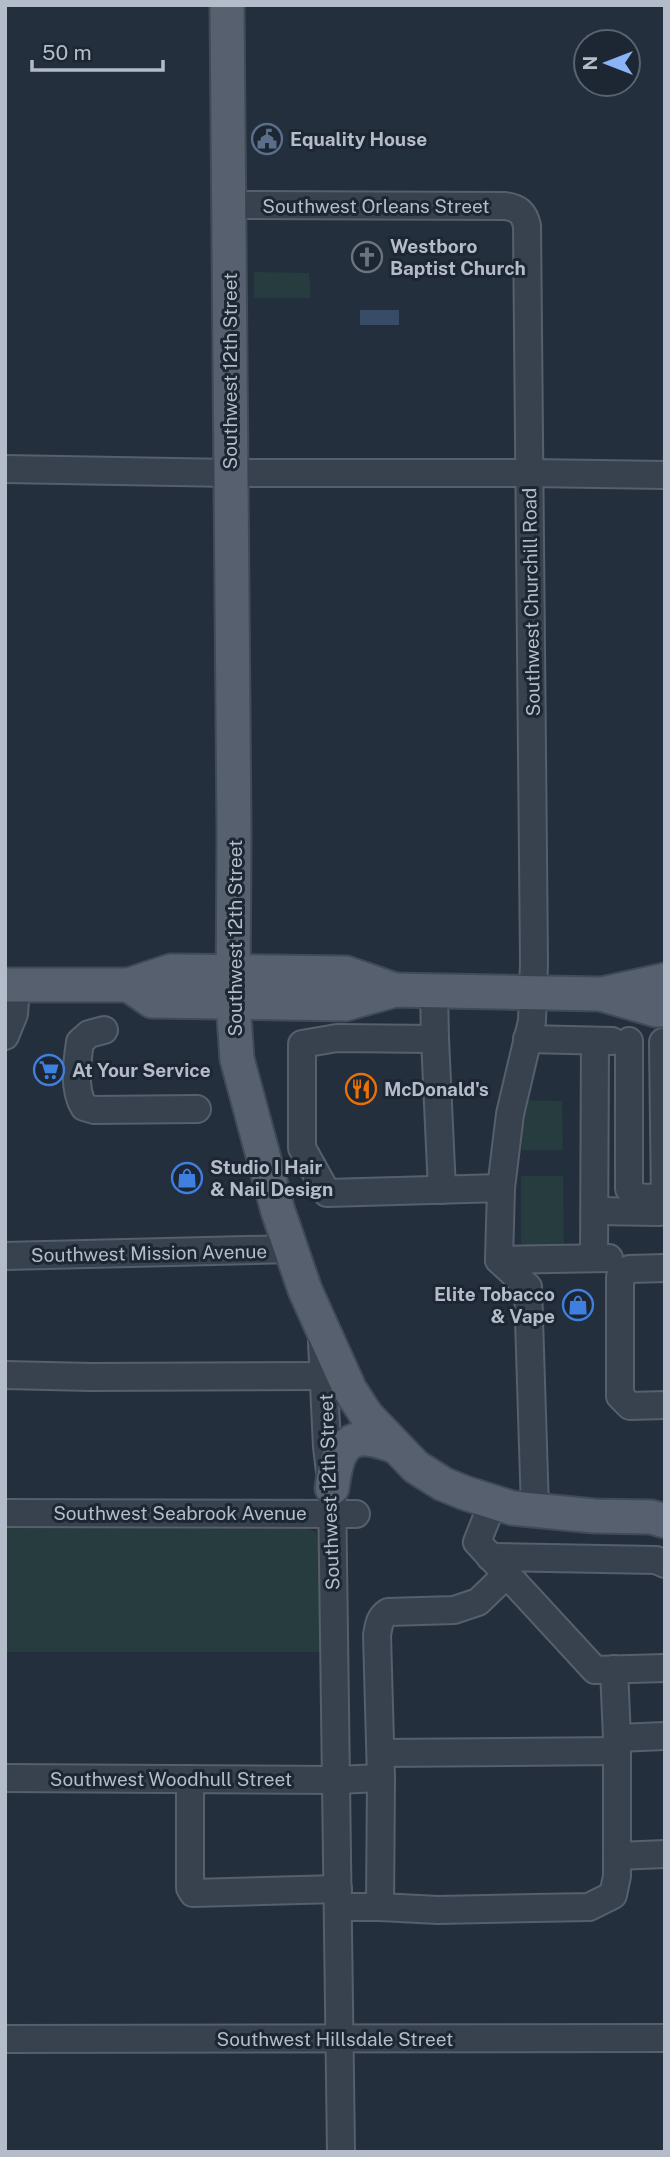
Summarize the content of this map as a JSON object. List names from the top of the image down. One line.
{"streets":{"main road":["Southwest 12th Street"],"street":["Southwest Orleans Street","Southwest Churchill Road","Southwest Mission Avenue","Southwest Seabrook Avenue","Southwest Woodhull Street","Southwest Hillsdale Street"]},"crossings":[["Southwest Orleans Street","Southwest 12th Street"],["Southwest Orleans Street","Southwest Churchill Road"],["Southwest 12th Street","Southwest Mission Avenue"],["Southwest 12th Street","Southwest Seabrook Avenue"],["Southwest 12th Street","Southwest Woodhull Street"],["Southwest 12th Street","Southwest Hillsdale Street"]],"places":{"public building":["Equality House"],"church":["Westboro Baptist Church"],"supermarket":["At Your Service"],"restaurant":["McDonald's"],"shop":["Studio I Hair & Nail Design","Elite Tobacco & Vape"]},"scale_bar":"50 m","north":"left"}
